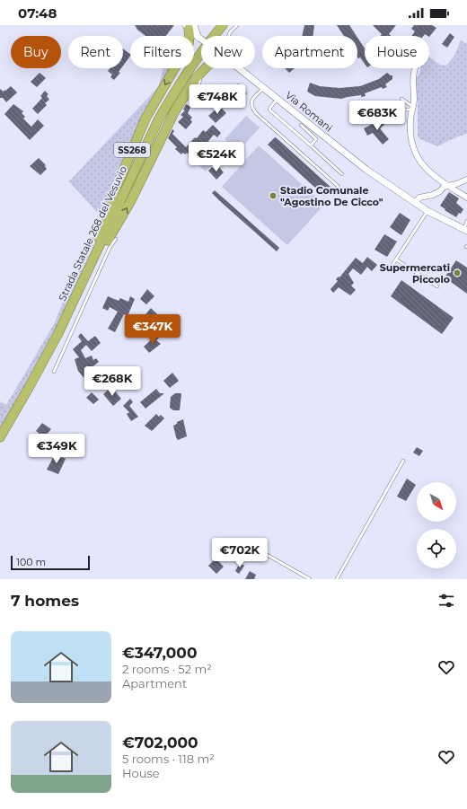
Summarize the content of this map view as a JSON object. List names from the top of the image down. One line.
{"streets":{"highway":["SS268","Strada Statale 268 del Vesuvio"],"street":["Via Romani"]},"crossings":[["Via Romani","SS268"],["SS268","Strada Statale 268 del Vesuvio"]],"places":["Stadio Comunale \"Agostino De Cicco\"","Supermercati Piccolo"],"scale_bar":"100 m","north":"bottom right","page":{"status":"07:48","chip":["Buy","Rent","Filters","New","Apartment","House"],"price":["€748K","€683K","€524K","€347K","€268K","€349K","€702K"],"scale":"100 m","heading":"7 homes","list":[{"name":"€347,000","note":"2 rooms · 52 m² · Apartment"},{"name":"€702,000","note":"5 rooms · 118 m² · House"}]}}
